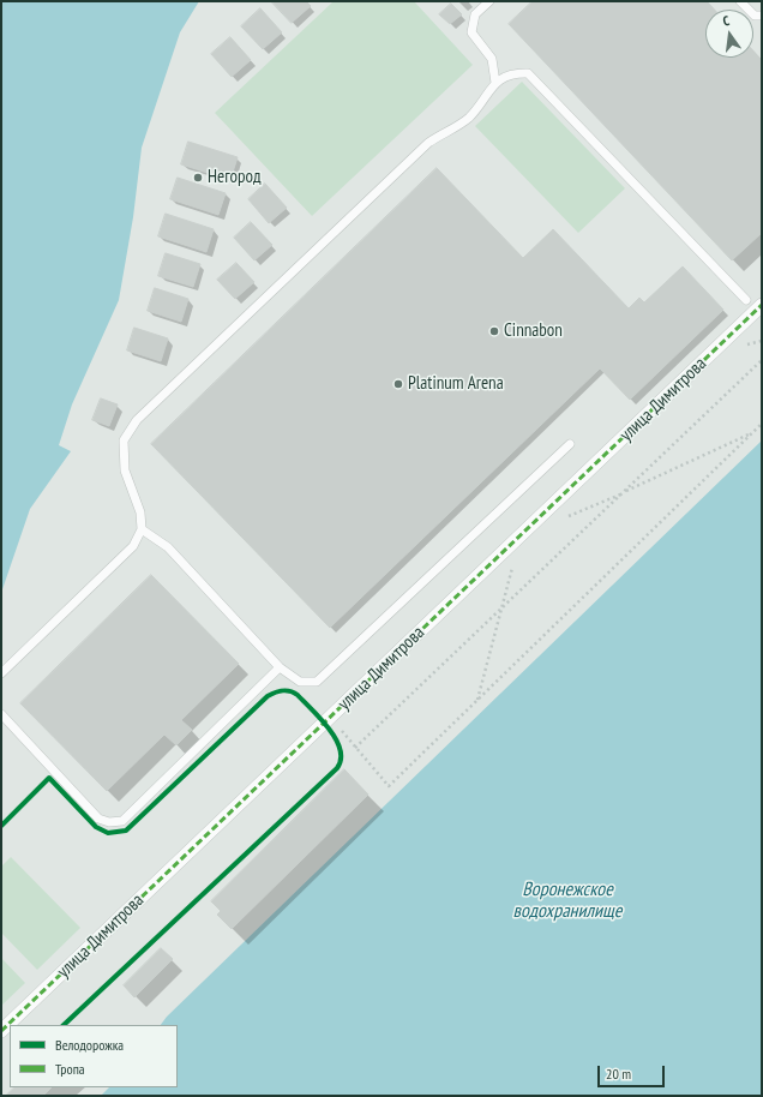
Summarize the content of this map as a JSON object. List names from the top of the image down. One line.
{"streets":{"street":["улица Димитрова"]},"water":["Воронежское водохранилище"],"places":["Негород","Cinnabon","Platinum Arena"],"legend":["Велодорожка","Тропа"],"scale_bar":"20 m","north":"top"}
